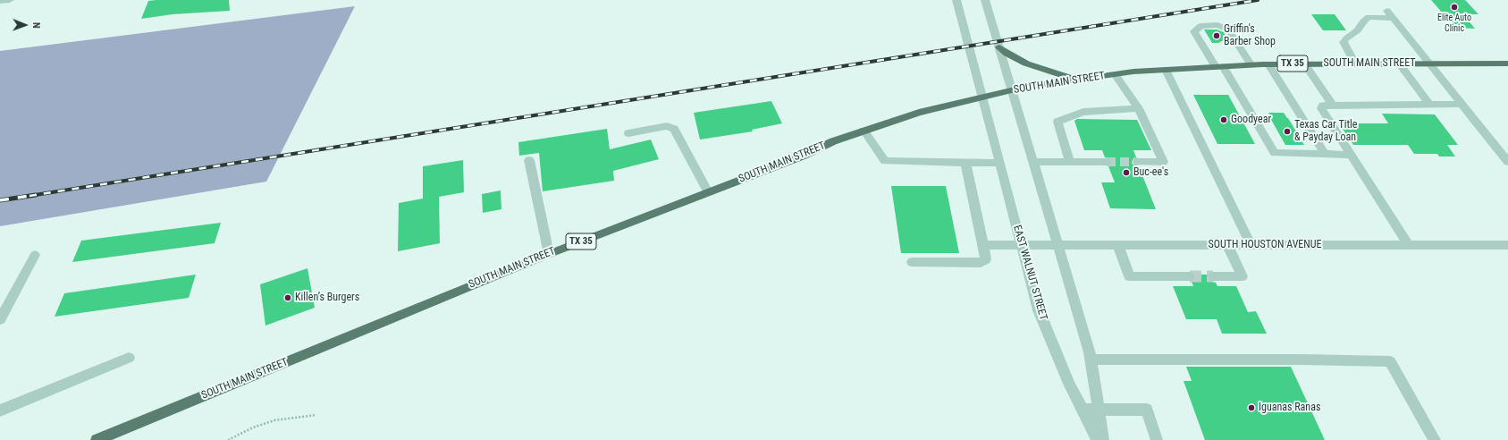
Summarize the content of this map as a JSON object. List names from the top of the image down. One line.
{"streets":{"main road":["TX 35","SOUTH MAIN STREET"],"street":["SOUTH HOUSTON AVENUE","EAST WALNUT STREET"]},"crossings":[["SOUTH MAIN STREET","EAST WALNUT STREET"],["SOUTH HOUSTON AVENUE","EAST WALNUT STREET"]],"places":["Elite Auto Clinic","Griffin's Barber Shop","Goodyear","Texas Car Title & Payday Loan","Buc-ee's","Killen’s Burgers","Iguanas Ranas"],"north":"right"}
